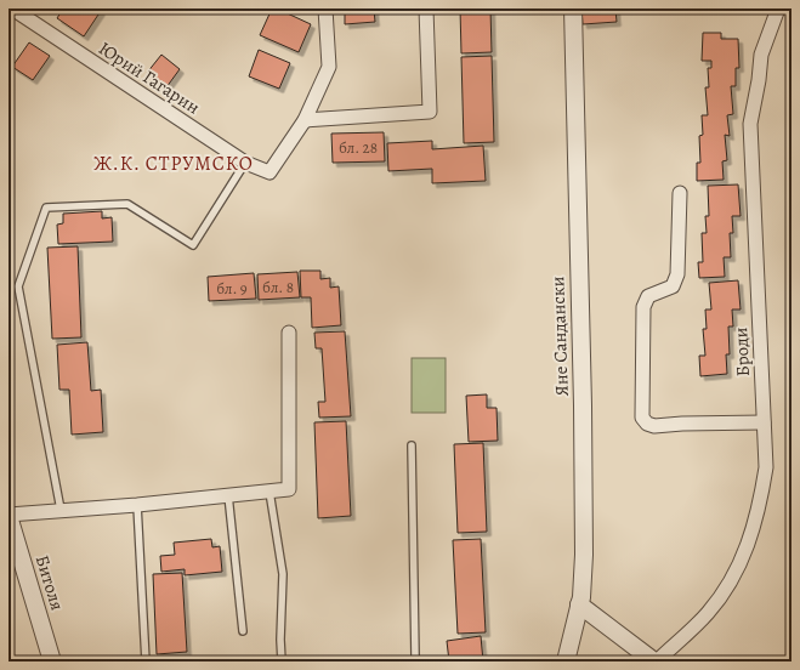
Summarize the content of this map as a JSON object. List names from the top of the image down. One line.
{"streets":{"street":["Юрий Гагарин","Яне Сандански","Броди","Битоля"]},"districts":["Ж.К. СТРУМСКО"],"house_numbers":["бл. 28","бл. 8","бл. 9"]}
